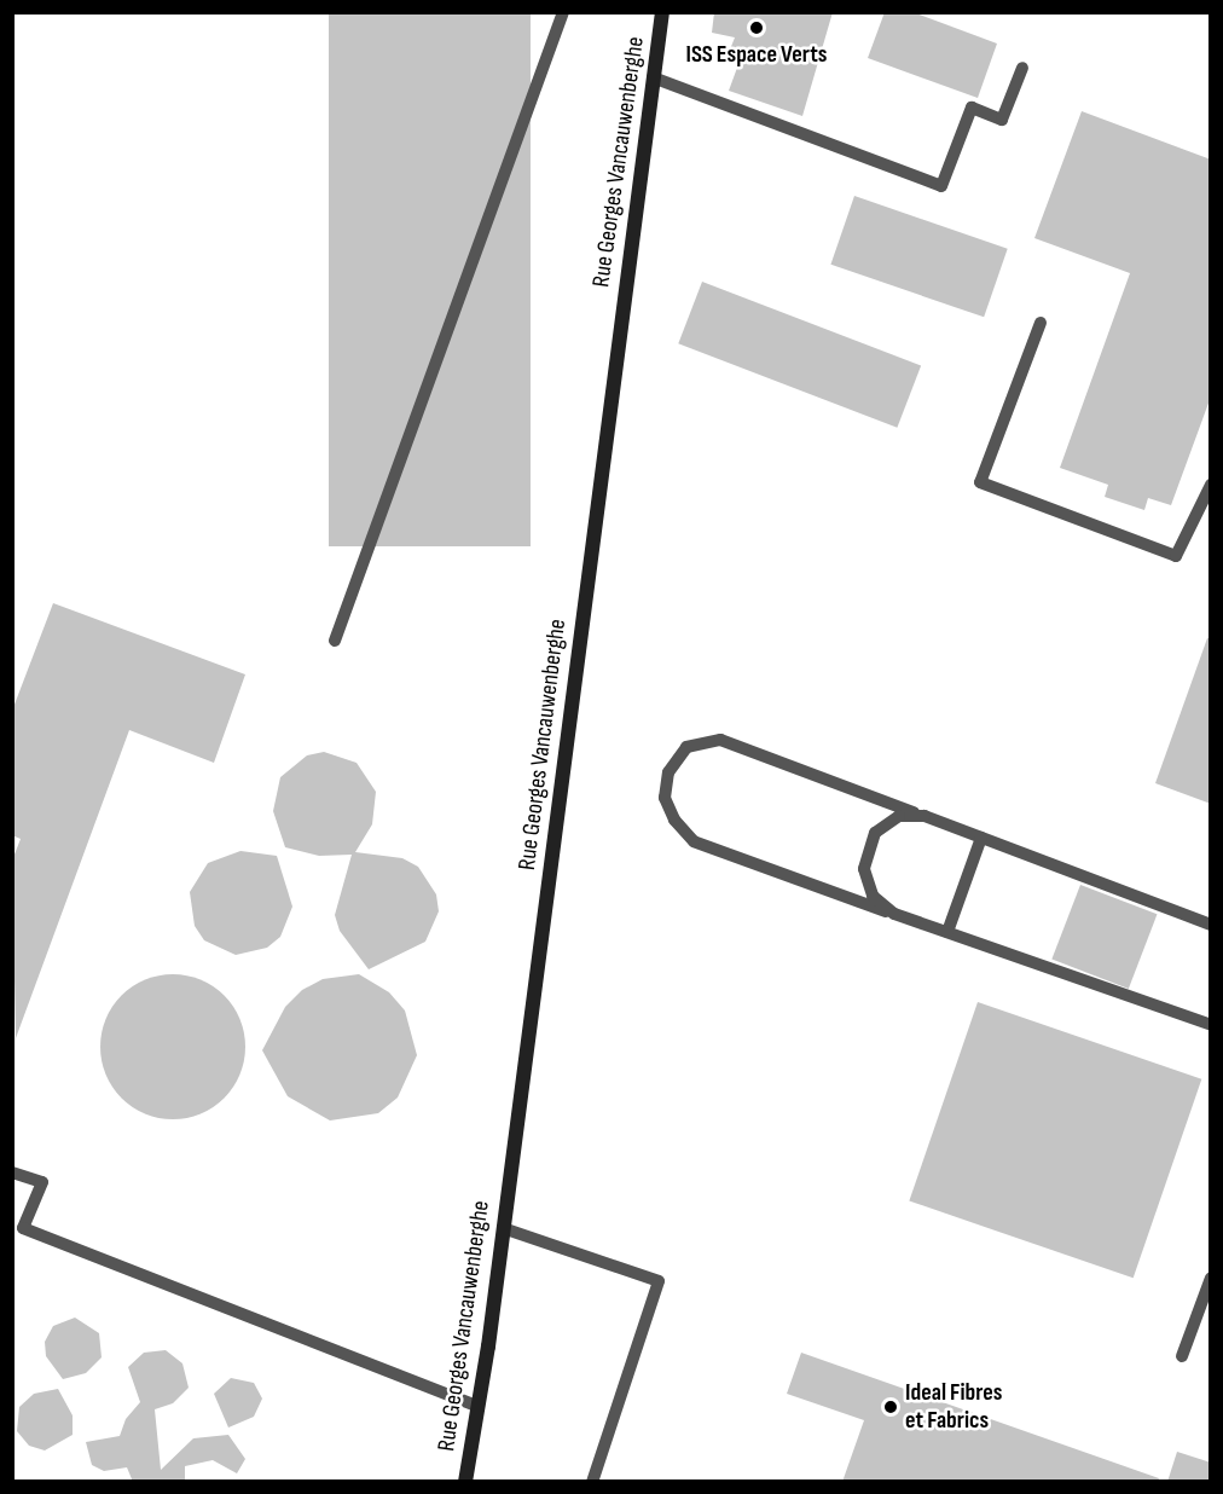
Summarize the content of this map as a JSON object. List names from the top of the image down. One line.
{"streets":{"street":["Rue Georges Vancauwenberghe"]},"places":["ISS Espace Verts","Ideal Fibres et Fabrics"]}
